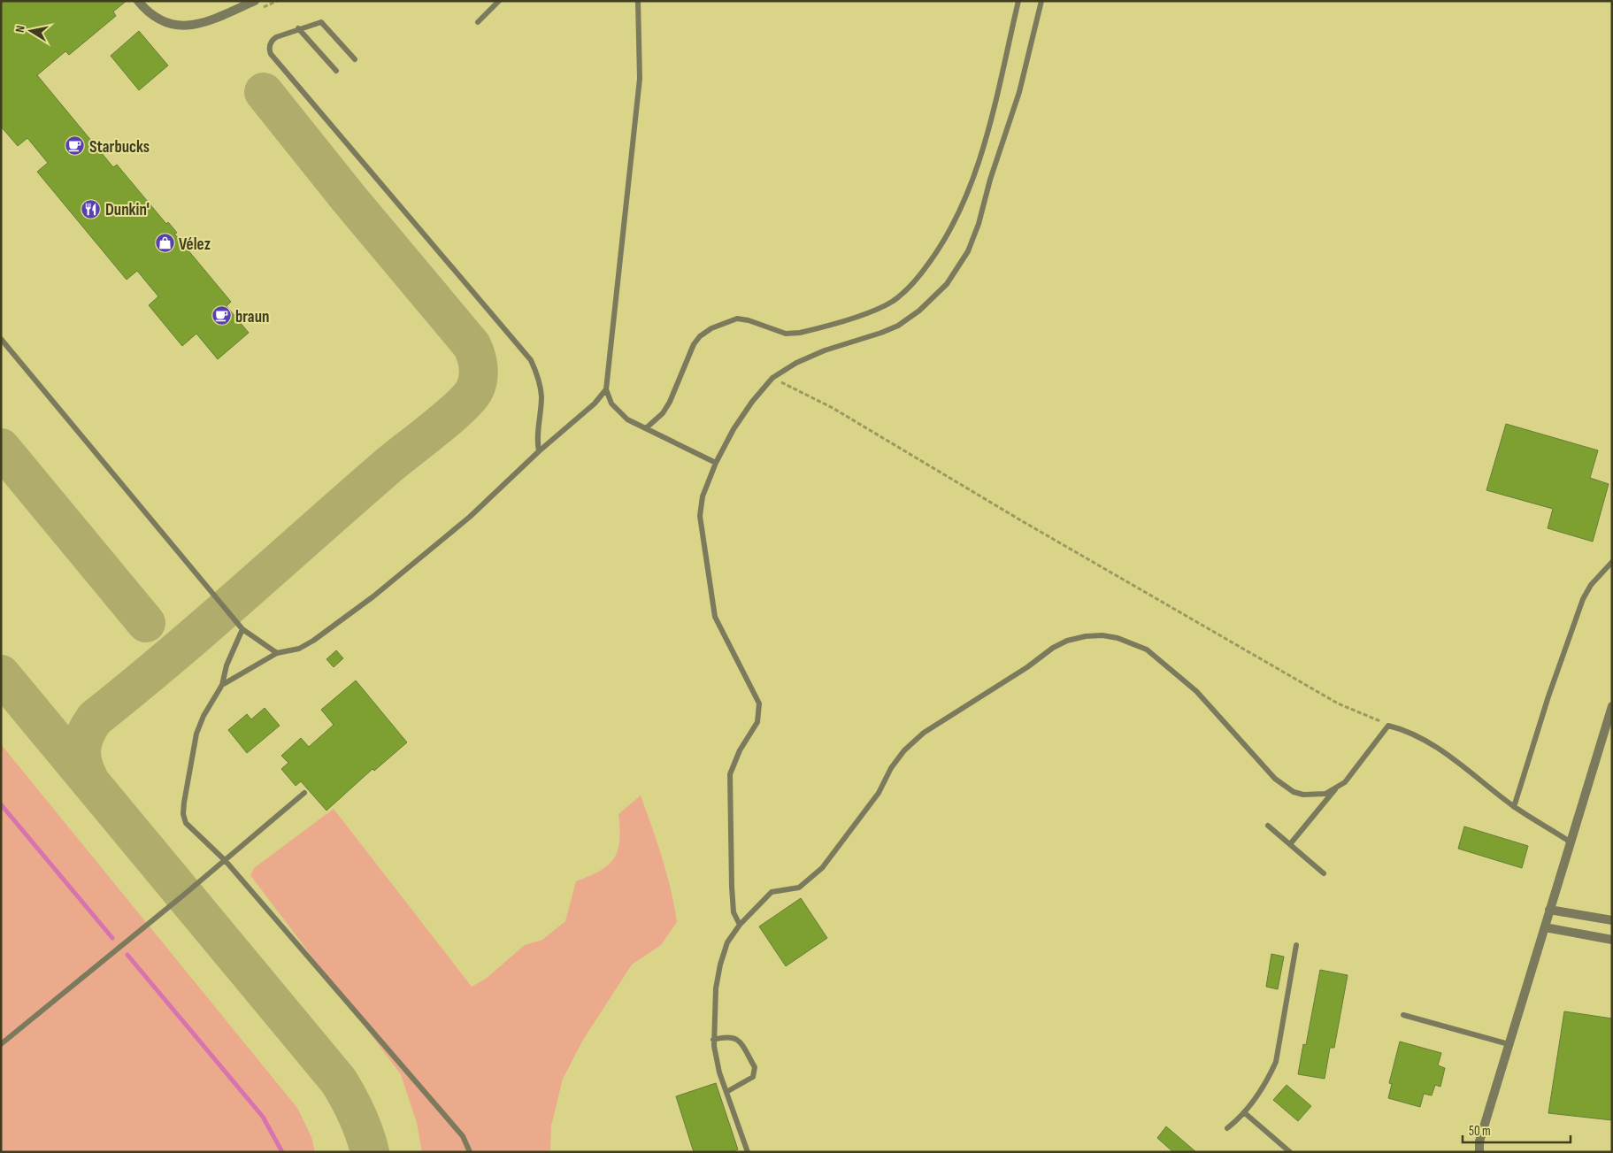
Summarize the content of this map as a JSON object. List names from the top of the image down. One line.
{"places":{"cafe":["Starbucks","braun"],"restaurant":["Dunkin'"],"shop":["Vélez"]},"scale_bar":"50 m","north":"left"}
